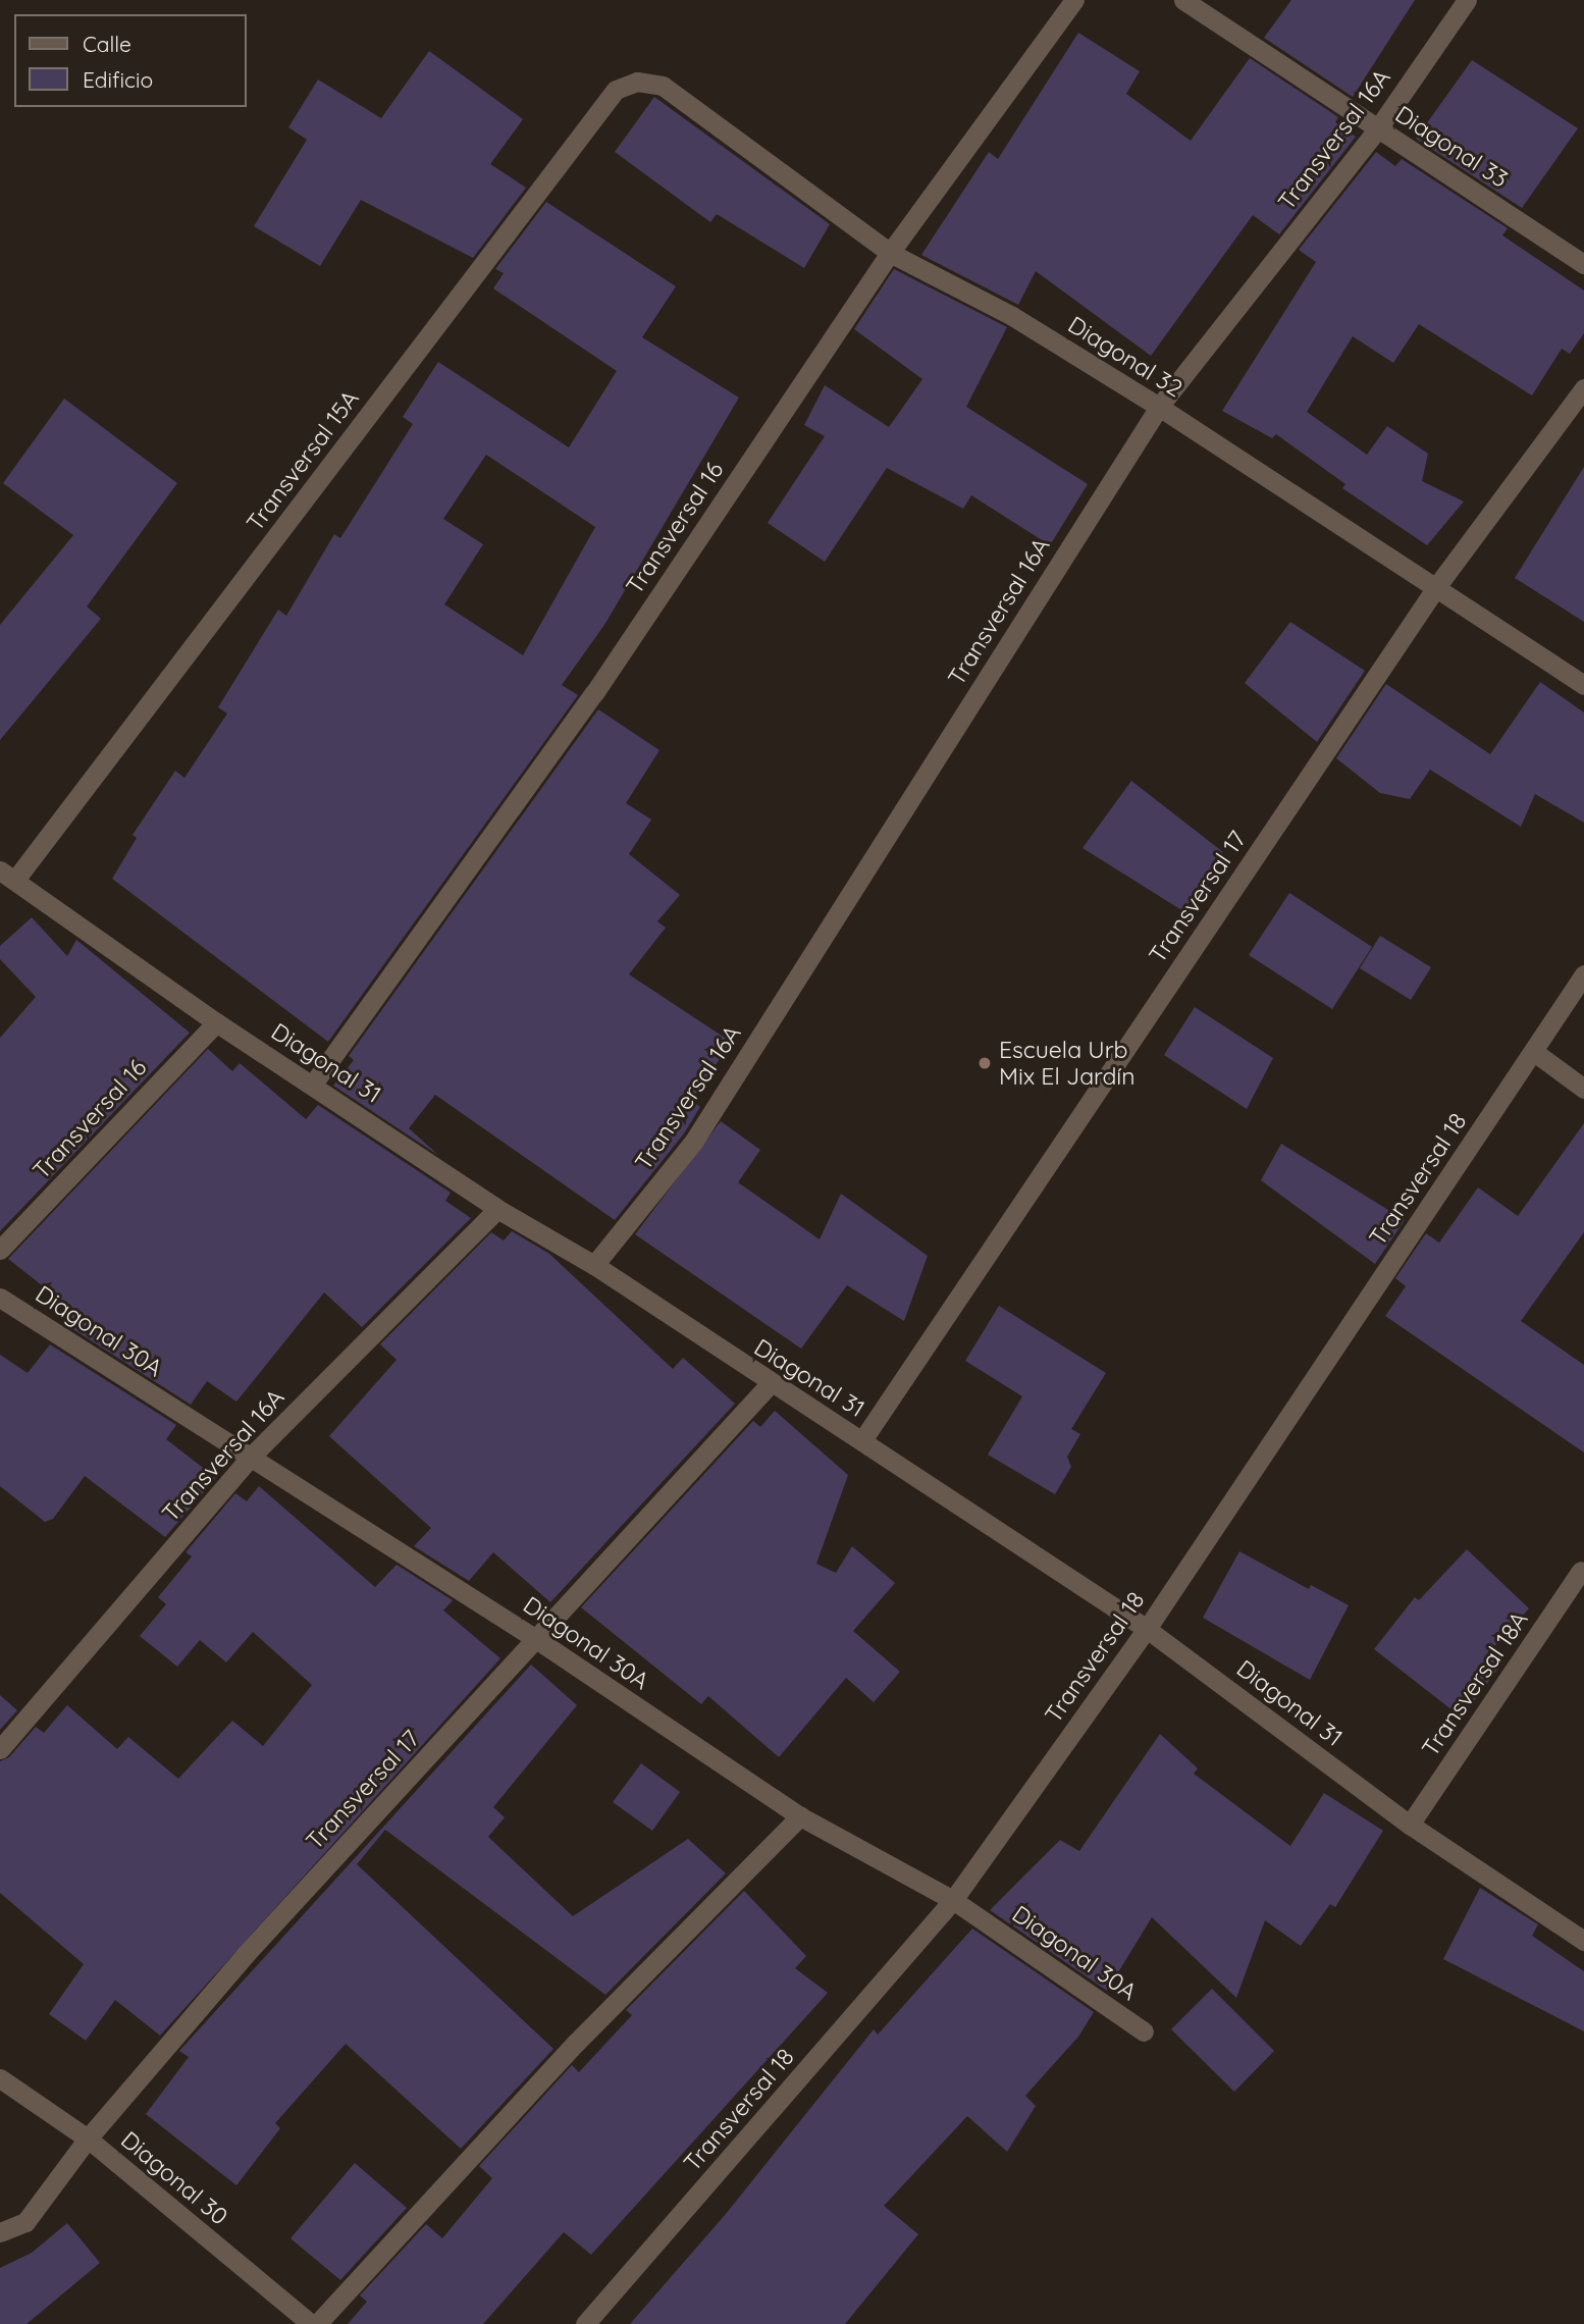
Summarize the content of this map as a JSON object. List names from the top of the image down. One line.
{"streets":{"street":["Transversal 16A","Diagonal 33","Diagonal 32","Transversal 15A","Transversal 16","Transversal 17","Diagonal 31","Transversal 18","Diagonal 30A","Transversal 18A","Diagonal 30"]},"crossings":[["Transversal 16A","Diagonal 33"],["Transversal 16A","Diagonal 32"],["Transversal 16A","Diagonal 31"],["Transversal 16A","Diagonal 30A"],["Diagonal 32","Transversal 15A"],["Diagonal 32","Transversal 16"],["Diagonal 32","Transversal 17"],["Transversal 15A","Diagonal 31"],["Transversal 16","Diagonal 31"],["Transversal 17","Diagonal 31"],["Transversal 17","Diagonal 30A"],["Transversal 17","Diagonal 30"],["Diagonal 31","Transversal 18"],["Diagonal 31","Transversal 18A"],["Transversal 18","Diagonal 30A"]],"places":["Escuela Urb Mix El Jardín"],"legend":["Calle","Edificio"]}
